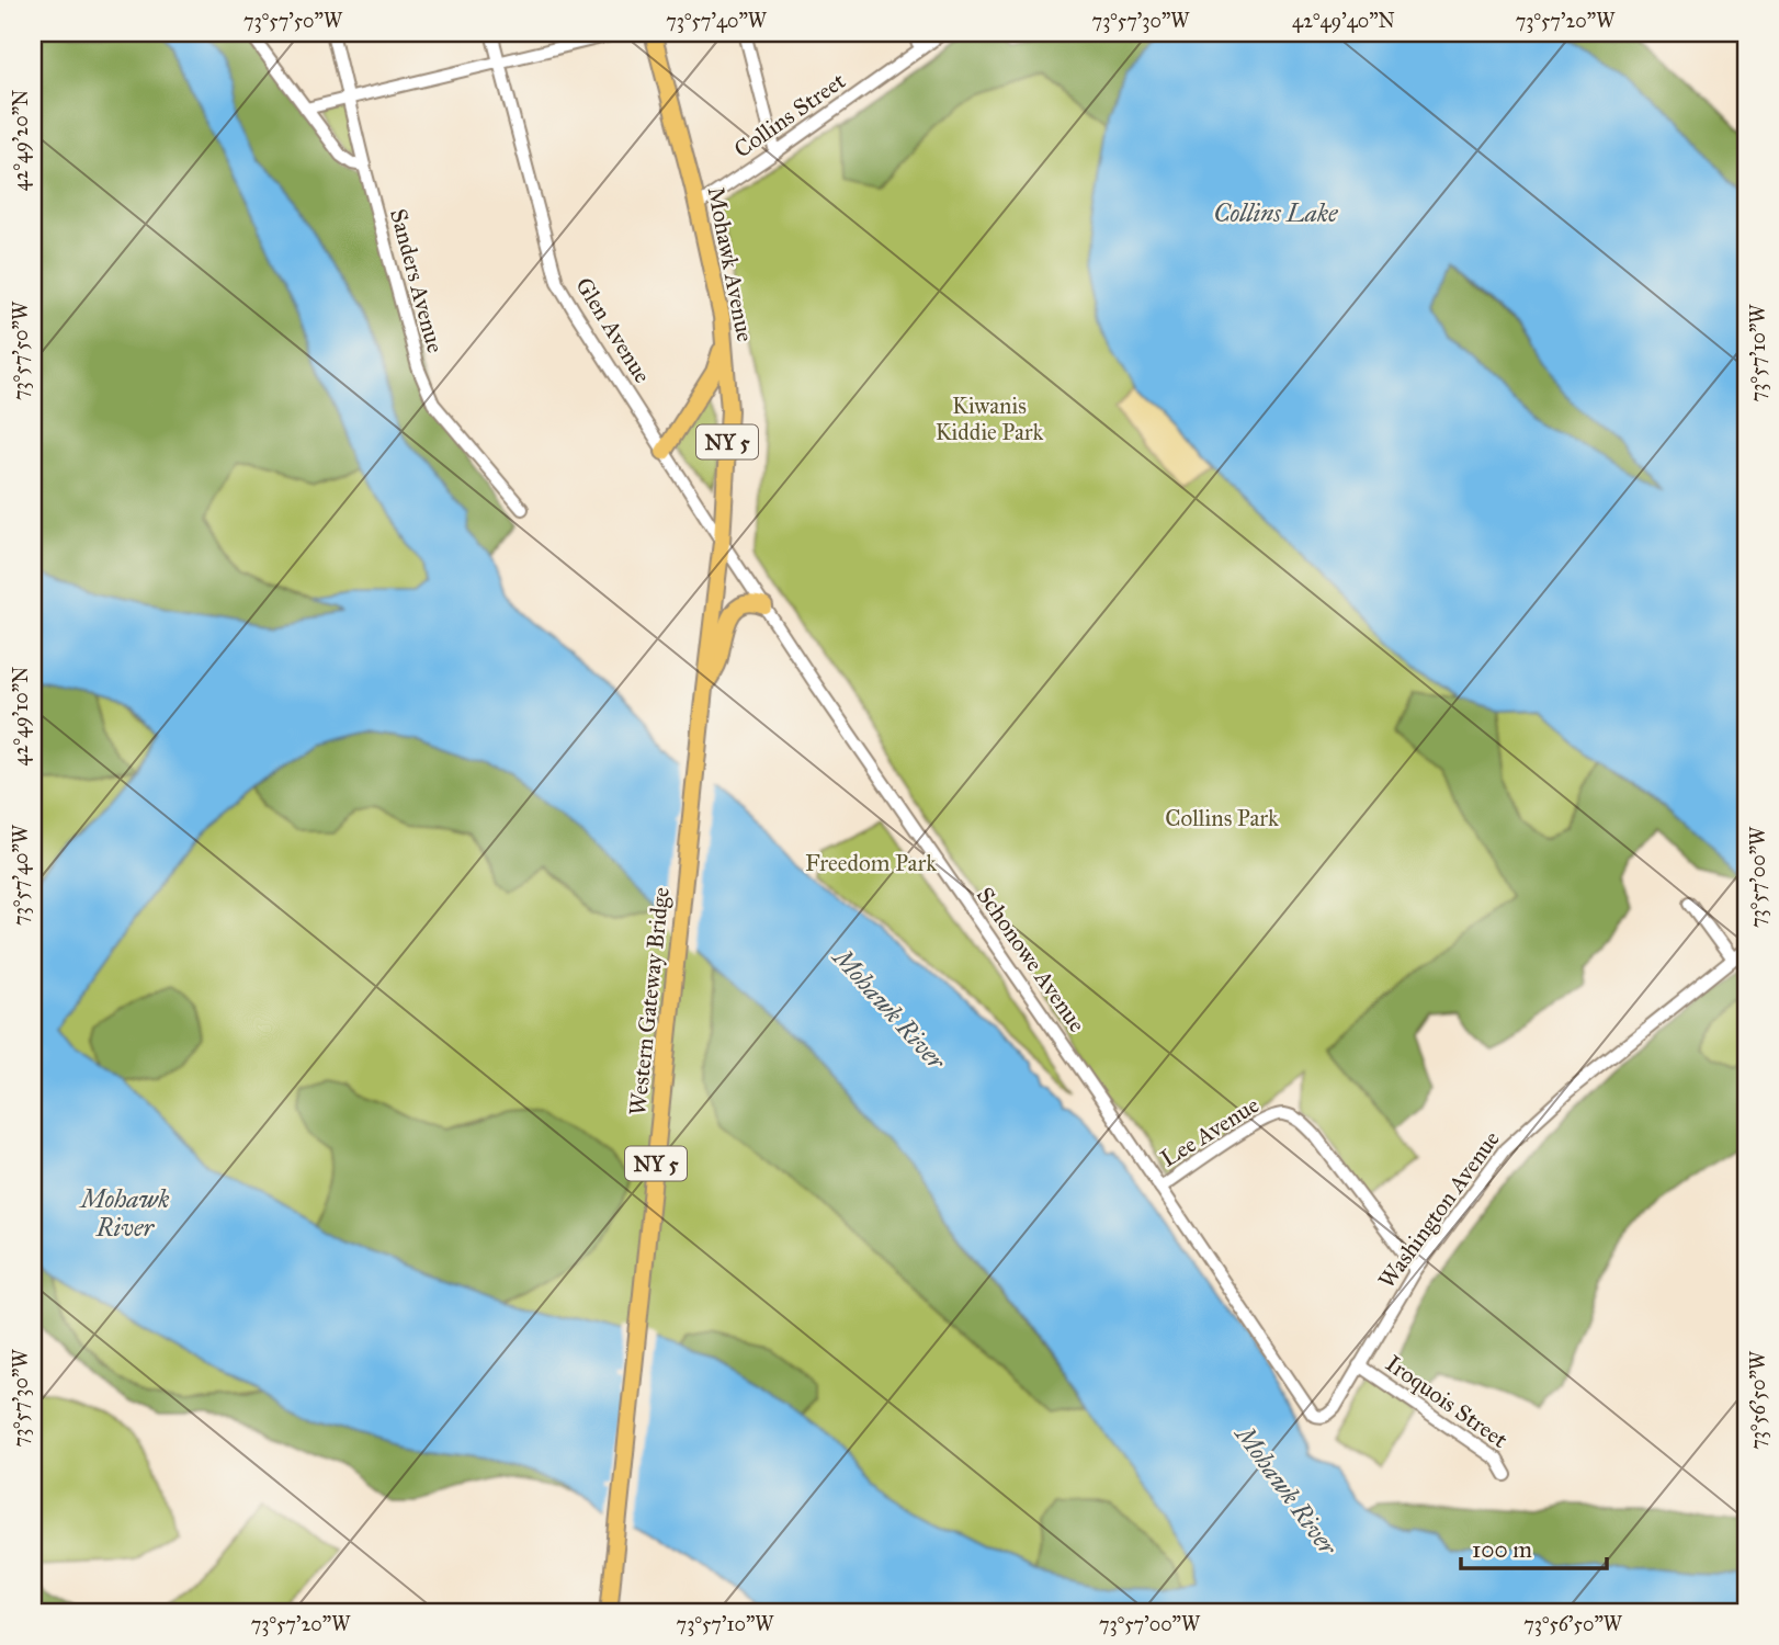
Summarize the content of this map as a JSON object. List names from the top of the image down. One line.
{"streets":{"main road":["Mohawk Avenue","NY 5","Western Gateway Bridge"],"street":["Collins Street","Sanders Avenue","Glen Avenue","Schonowe Avenue","Lee Avenue","Washington Avenue","Iroquois Street"]},"crossings":[["Collins Street","Mohawk Avenue"],["Mohawk Avenue","Glen Avenue"],["Mohawk Avenue","Schonowe Avenue"],["Mohawk Avenue","Western Gateway Bridge"],["Glen Avenue","Schonowe Avenue"],["Schonowe Avenue","Lee Avenue"],["Schonowe Avenue","Washington Avenue"],["Lee Avenue","Washington Avenue"],["Washington Avenue","Iroquois Street"]],"water":["Collins Lake","Mohawk River"],"parks":["Kiwanis Kiddie Park","Collins Park","Freedom Park"],"scale_bar":"100 m","coordinates":["73°57'50\"W","73°57'40\"W","73°57'30\"W","42°49'40\"N","73°57'20\"W","42°49'20\"N","73°57'10\"W","42°49'10\"N","73°57'00\"W","73°56'50\"W"]}
